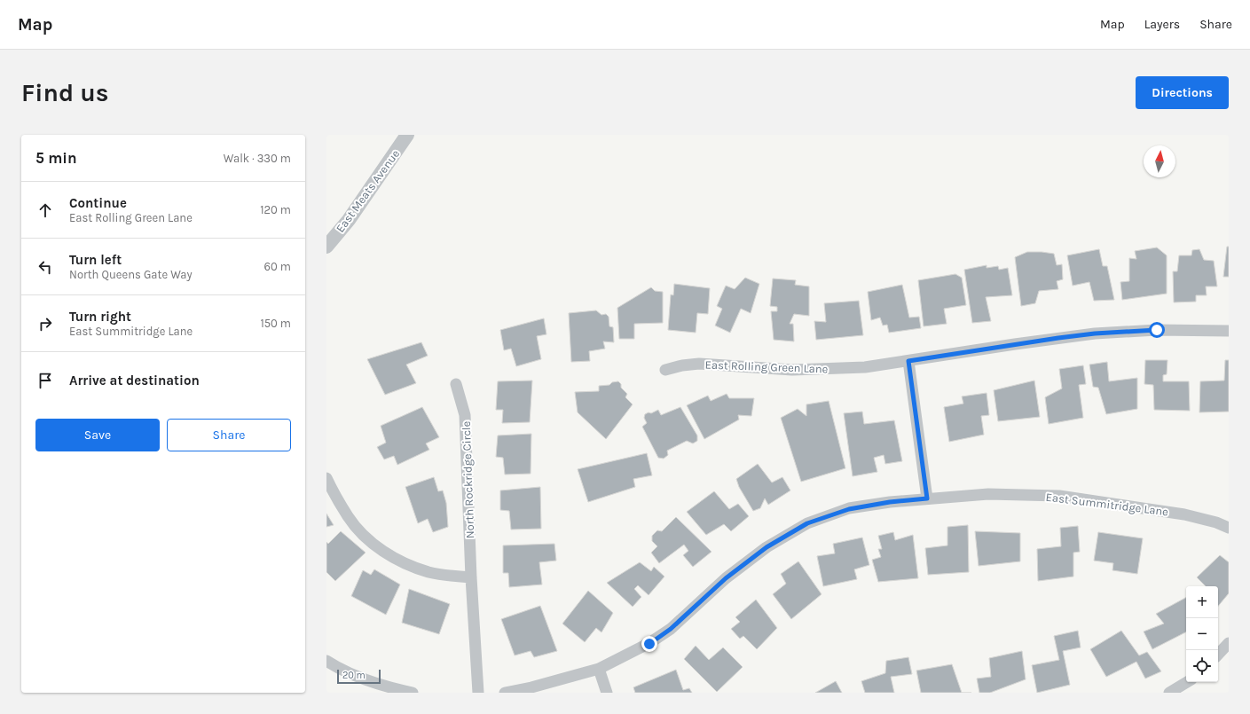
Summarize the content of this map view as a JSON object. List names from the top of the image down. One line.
{"streets":{"street":["East Meats Avenue","East Rolling Green Lane","North Rockridge Circle","East Summitridge Lane"]},"scale_bar":"20 m","north":"top","page":{"header":"Map","nav":["Map","Layers","Share"],"buttons":["Directions",["Save","Share"]],"title":"Find us","heading":["5 min","Walk · 330 m"],"list":[["Continue","East Rolling Green Lane","120 m"],["Turn left","North Queens Gate Way","60 m"],["Turn right","East Summitridge Lane","150 m"],"Arrive at destination"],"map_buttons":["+","−"],"scale":"20 m"}}
